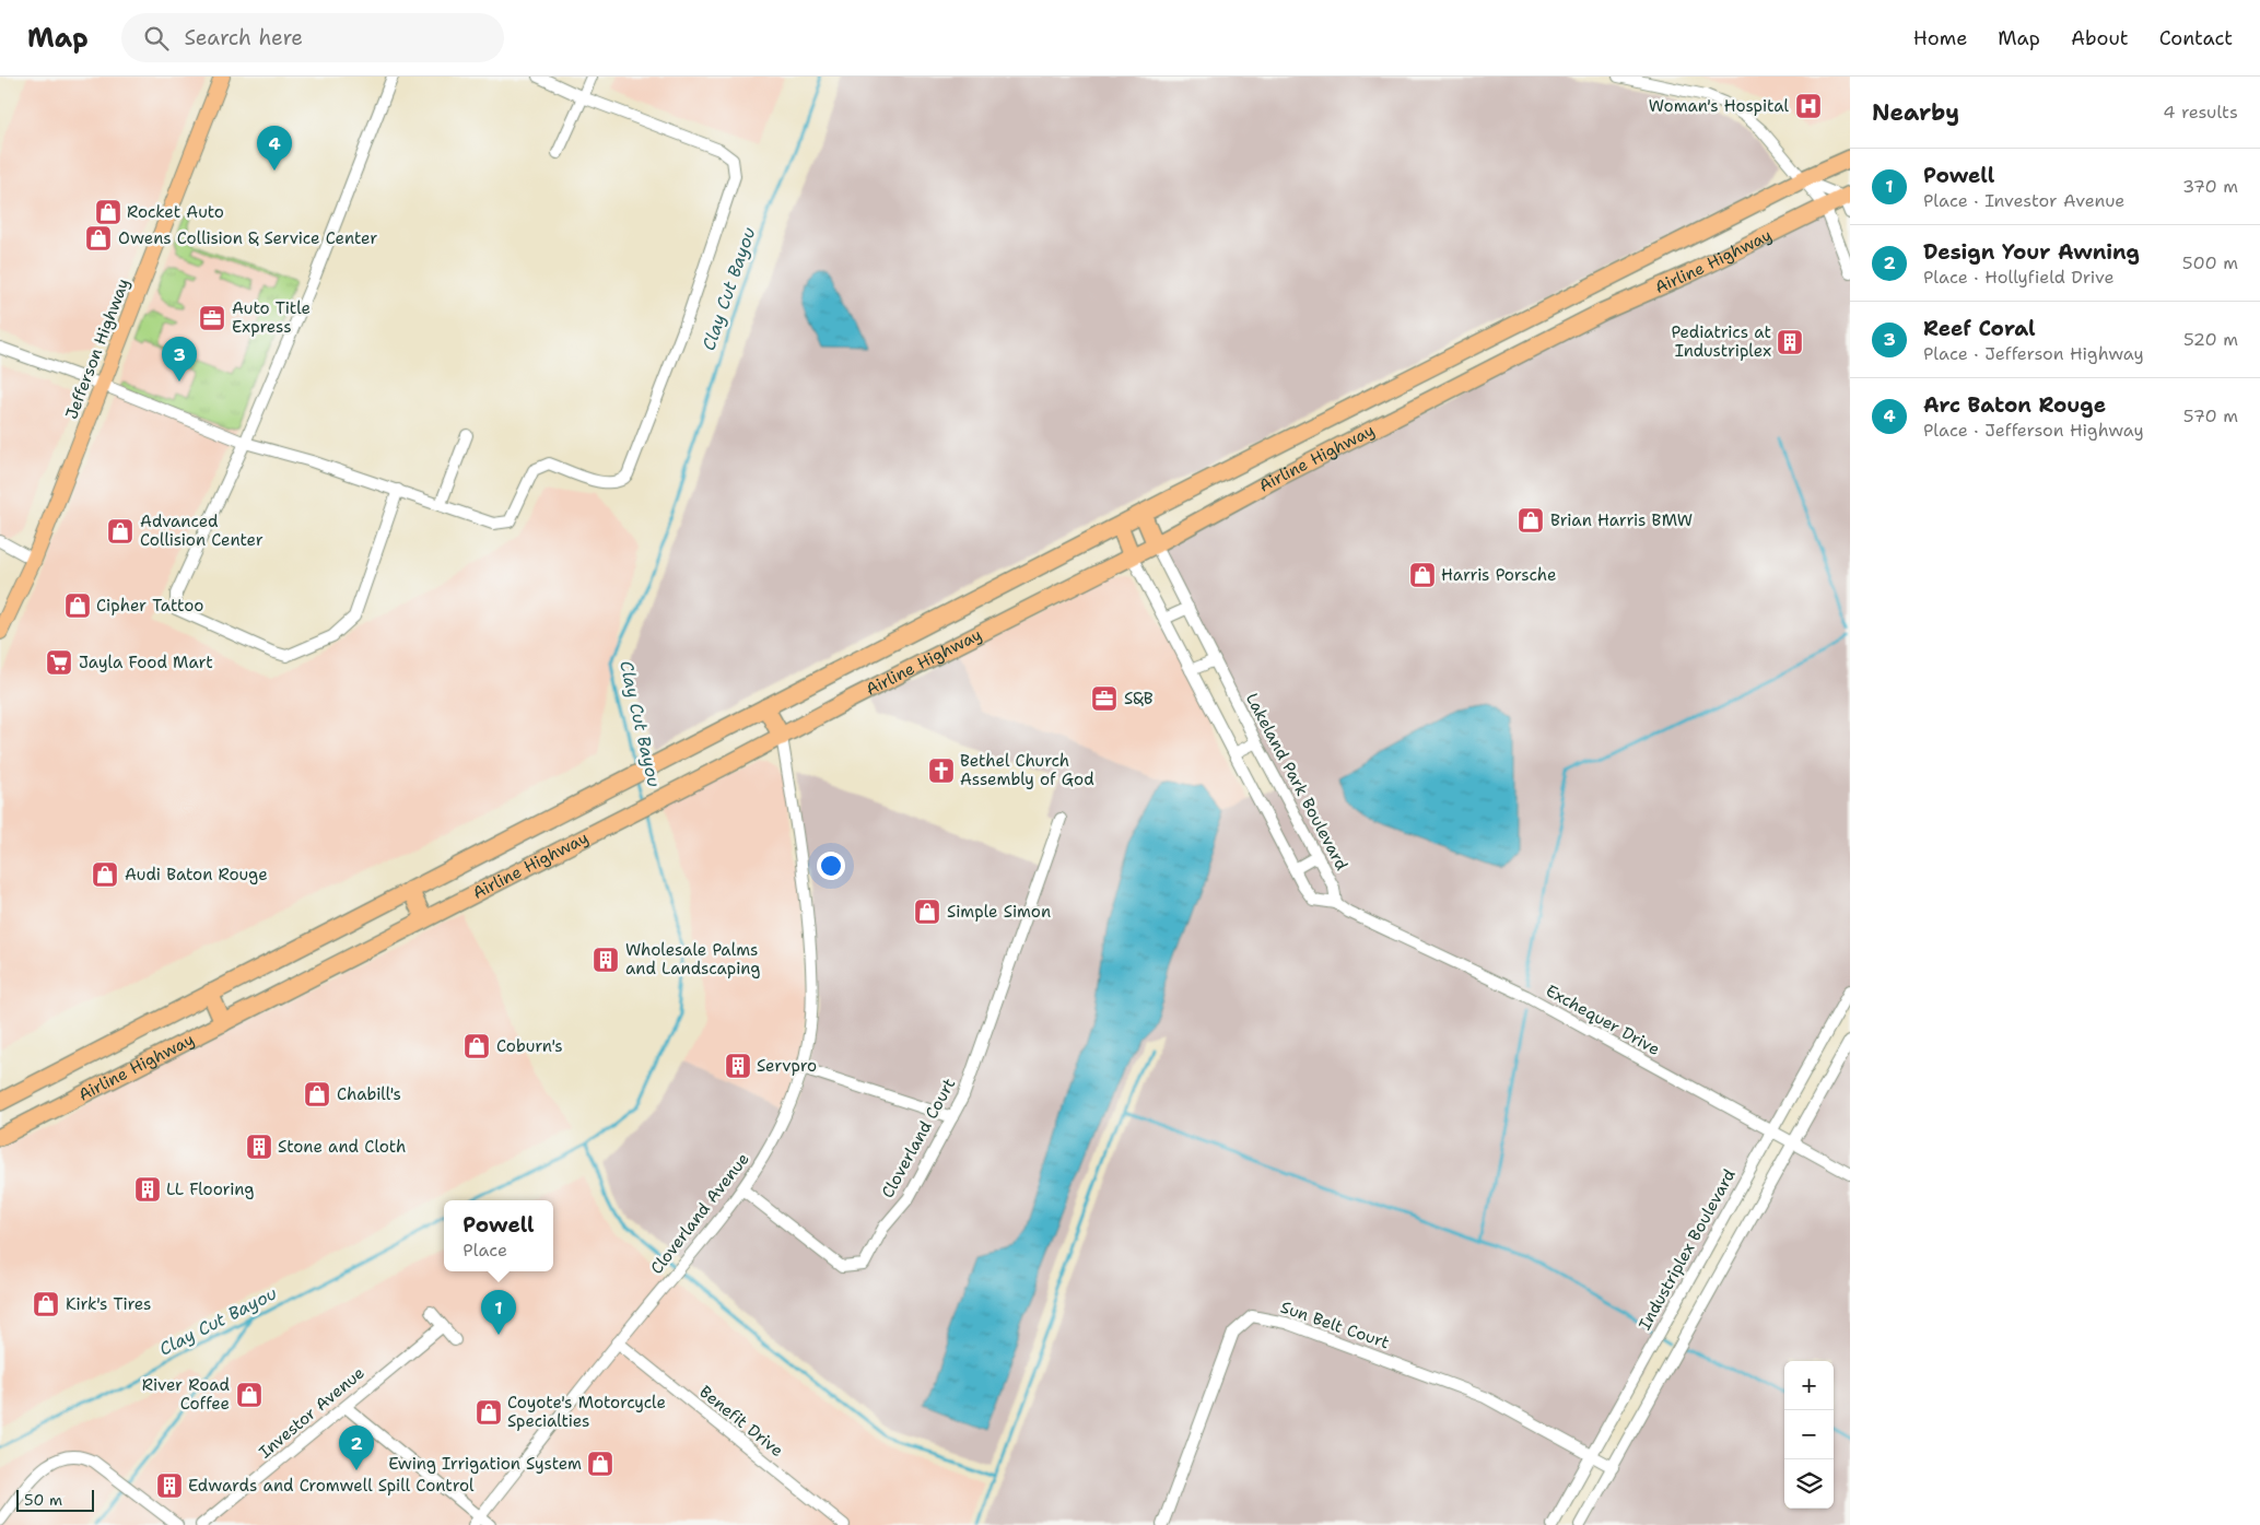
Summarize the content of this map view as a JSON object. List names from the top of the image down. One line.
{"streets":{"highway":["Airline Highway"],"main road":["Jefferson Highway"],"street":["Lakeland Park Boulevard","Exchequer Drive","Cloverland Court","Cloverland Avenue","Industriplex Boulevard","Sun Belt Court","Investor Avenue","Benefit Drive"]},"crossings":[["Airline Highway","Lakeland Park Boulevard"],["Airline Highway","Cloverland Avenue"],["Lakeland Park Boulevard","Exchequer Drive"],["Exchequer Drive","Industriplex Boulevard"],["Cloverland Court","Cloverland Avenue"],["Cloverland Avenue","Benefit Drive"],["Industriplex Boulevard","Sun Belt Court"]],"water":["Clay Cut Bayou"],"places":{"hospital":["Woman's Hospital"],"shop":["Rocket Auto","Owens Collision & Service Center","Brian Harris BMW","Advanced Collision Center","Harris Porsche","Cipher Tattoo","Audi Baton Rouge","Simple Simon","Coburn's","Chabill's","Kirk's Tires","River Road Coffee","Coyote's Motorcycle Specialties","Ewing Irrigation System"],"office":["Auto Title Express","S&B"],"building":["Pediatrics at Industriplex","Wholesale Palms and Landscaping","Servpro","Stone and Cloth","LL Flooring","Edwards and Cromwell Spill Control"],"supermarket":["Jayla Food Mart"],"church":["Bethel Church Assembly of God"]},"scale_bar":"50 m","page":{"header":"Map","search":"Search here","nav":["Home","Map","About","Contact"],"heading":["Nearby","4 results"],"pins":["4","3","1","2"],"list":[{"mark":"1","name":"Powell","note":"Place · Investor Avenue","value":"370 m"},{"mark":"2","name":"Design Your Awning","note":"Place · Hollyfield Drive","value":"500 m"},{"mark":"3","name":"Reef Coral","note":"Place · Jefferson Highway","value":"520 m"},{"mark":"4","name":"Arc Baton Rouge","note":"Place · Jefferson Highway","value":"570 m"}],"popup":["Powell","Place"],"map_buttons":["+","−"],"scale":"50 m"}}
